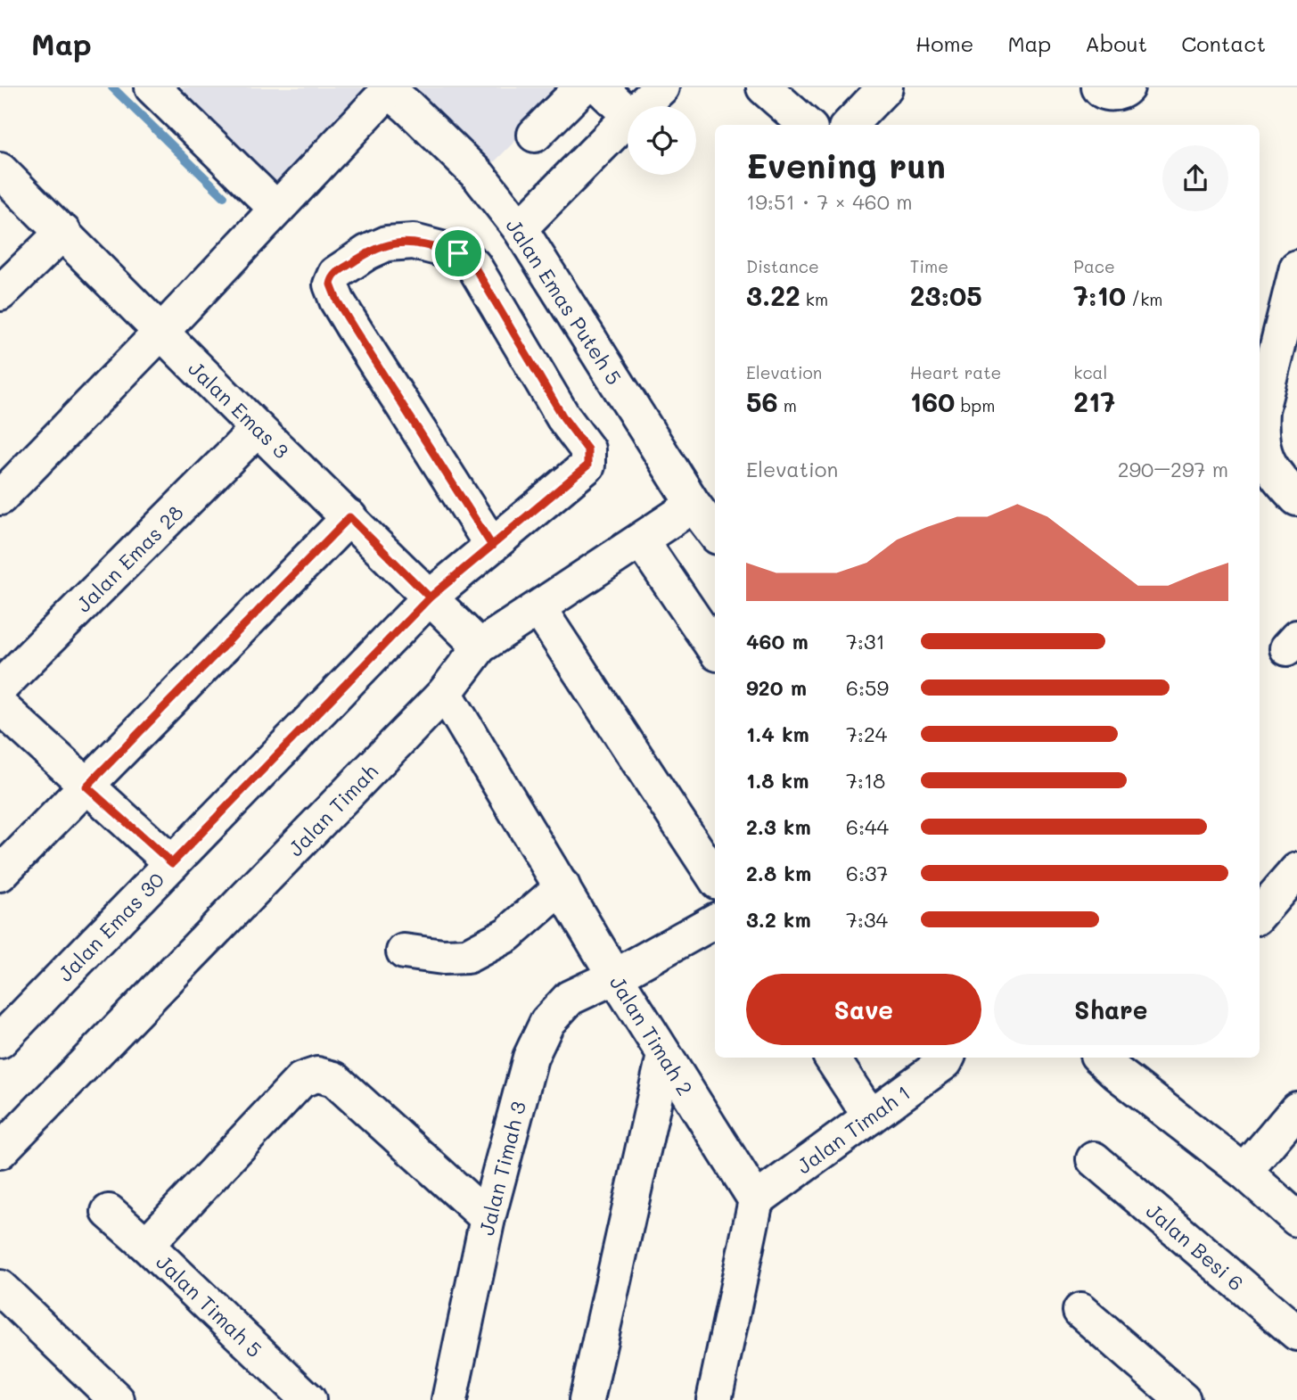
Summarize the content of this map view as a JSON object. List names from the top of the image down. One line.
{"streets":{"street":["Jalan Emas Puteh 5","Jalan Emas 3","Jalan Emas 28","Jalan Timah","Jalan Emas 30","Jalan Timah 2","Jalan Timah 1","Jalan Timah 3","Jalan Besi 6","Jalan Timah 5"]},"crossings":[["Jalan Emas Puteh 5","Jalan Timah"],["Jalan Emas 3","Jalan Emas 28"],["Jalan Emas 3","Jalan Timah"],["Jalan Emas 3","Jalan Emas 30"],["Jalan Timah","Jalan Timah 2"],["Jalan Timah 2","Jalan Timah 1"],["Jalan Timah 2","Jalan Timah 3"]],"page":{"header":"Map","nav":["Home","Map","About","Contact"],"heading":["Evening run","19:51 · 7 × 460 m"],"stats":[["Distance","3.22 km"],["Time","23:05"],["Pace","7:10 /km"],["Elevation","56 m"],["Heart rate","160 bpm"],["kcal","217"]],"chart":["Elevation","290–297 m"],"list":[{"name":"460 m","note":"7:31"},{"name":"920 m","note":"6:59"},{"name":"1.4 km","note":"7:24"},{"name":"1.8 km","note":"7:18"},{"name":"2.3 km","note":"6:44"},{"name":"2.8 km","note":"6:37"},{"name":"3.2 km","note":"7:34"}],"buttons":["Save","Share"]}}
